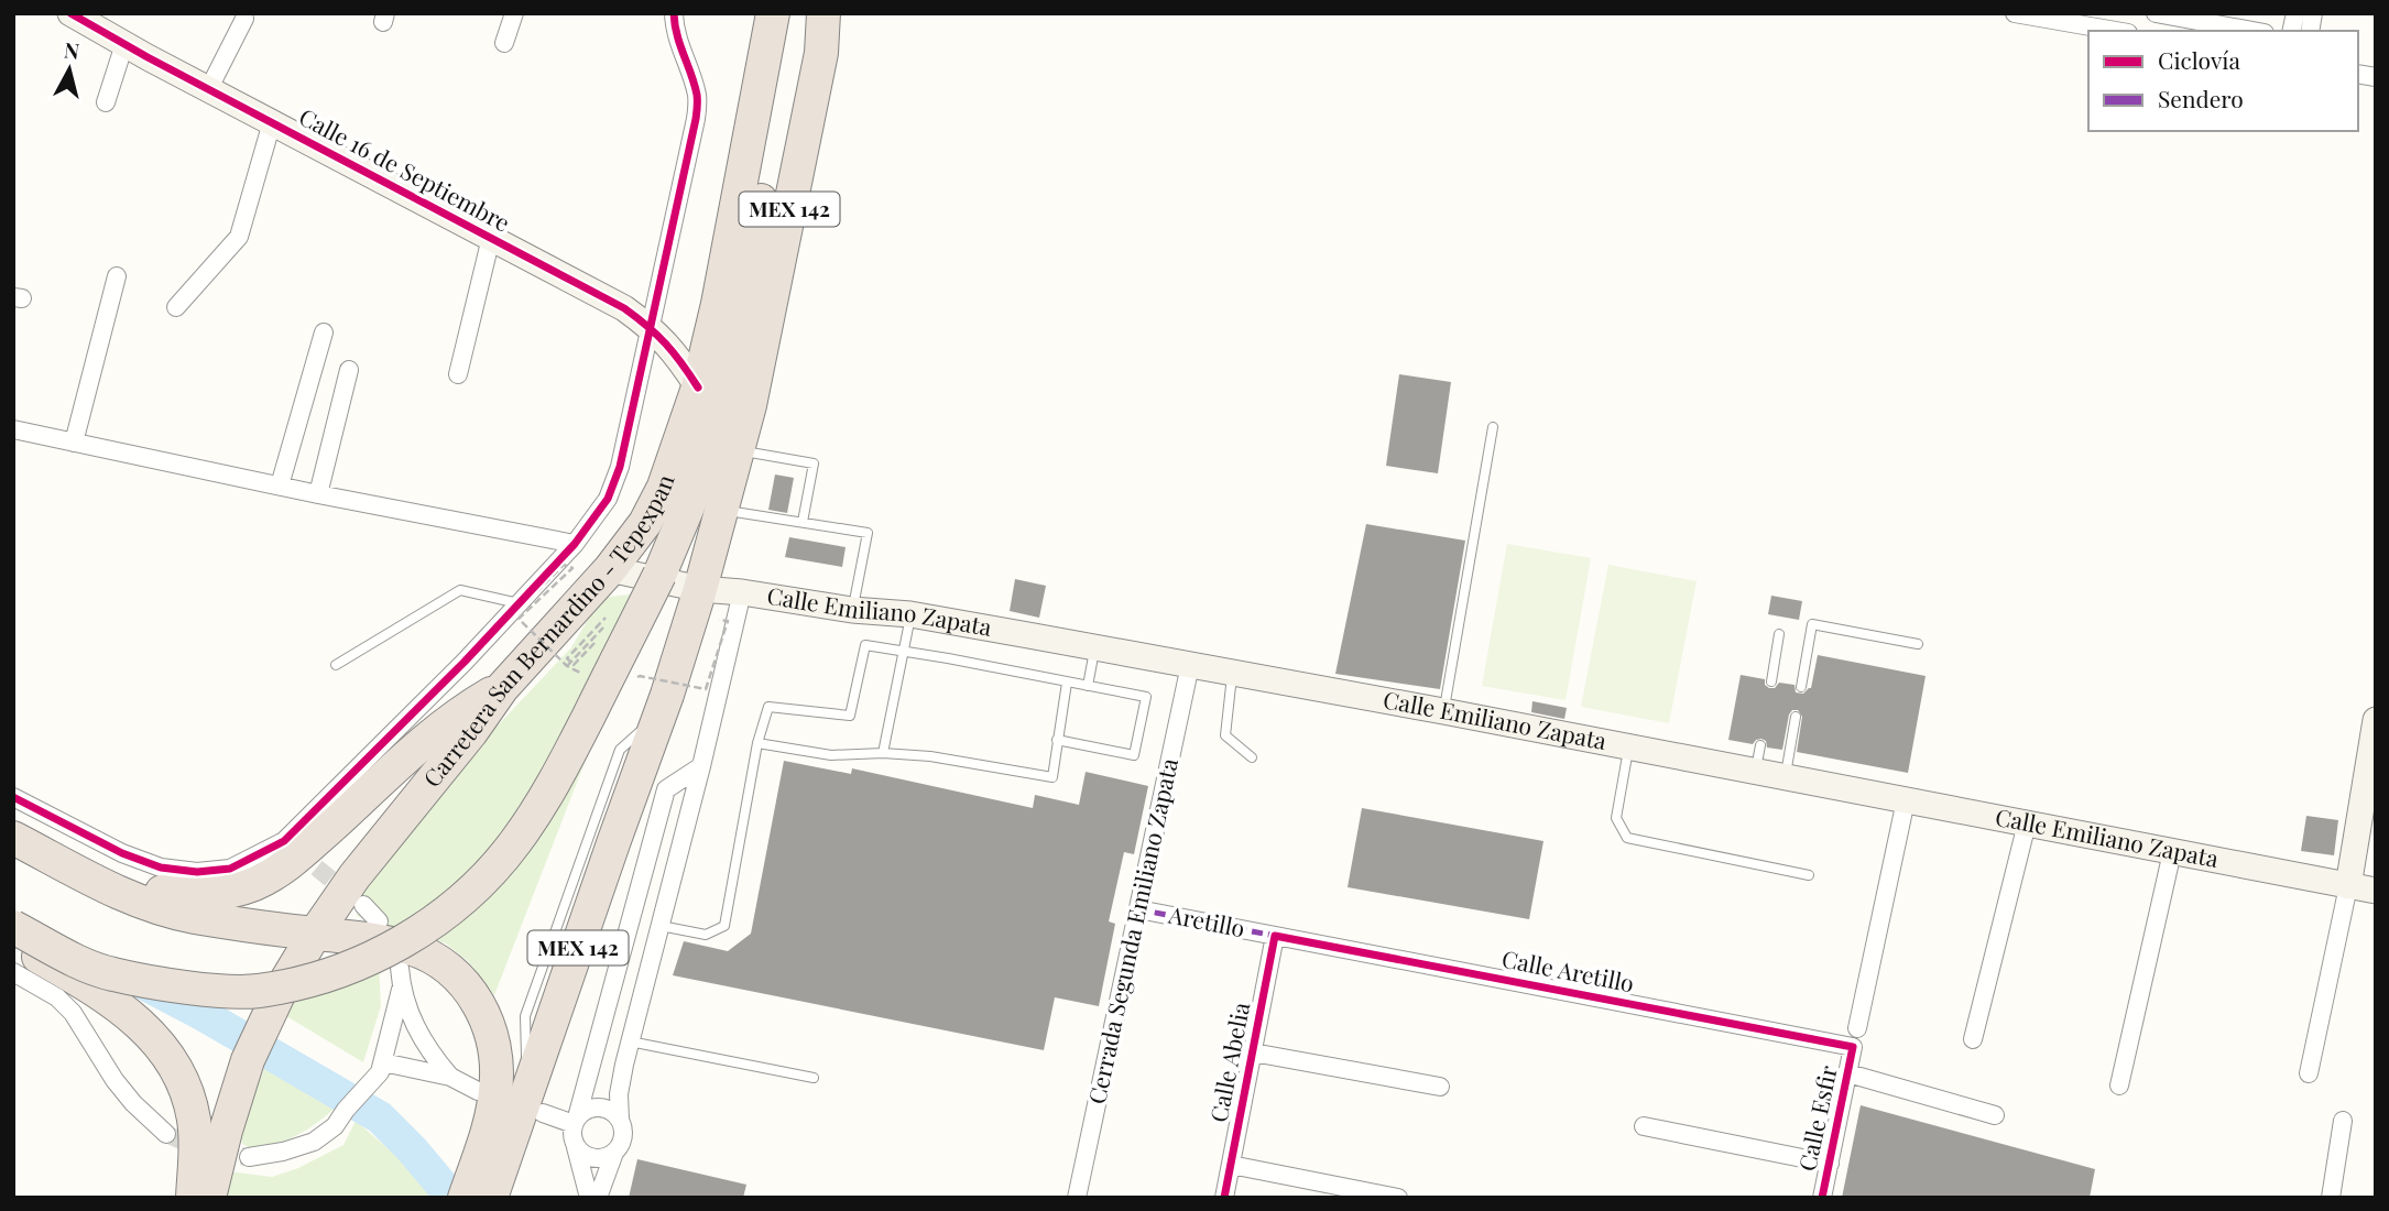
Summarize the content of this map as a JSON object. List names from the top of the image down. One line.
{"streets":{"highway":["MEX 142","Carretera San Bernardino - Tepexpan"],"main road":["Calle 16 de Septiembre","Calle Emiliano Zapata"],"street":["Aretillo","Cerrada Segunda Emiliano Zapata","Calle Aretillo","Calle Abelia","Calle Esfir"]},"crossings":[["Calle 16 de Septiembre","Carretera San Bernardino - Tepexpan"],["MEX 142","Calle Emiliano Zapata"],["Calle Emiliano Zapata","Carretera San Bernardino - Tepexpan"],["Calle Emiliano Zapata","Cerrada Segunda Emiliano Zapata"],["Aretillo","Cerrada Segunda Emiliano Zapata"],["Aretillo","Calle Aretillo"],["Aretillo","Calle Abelia"],["Calle Aretillo","Calle Abelia"],["Calle Aretillo","Calle Esfir"]],"legend":["Ciclovía","Sendero"],"north":"top"}
